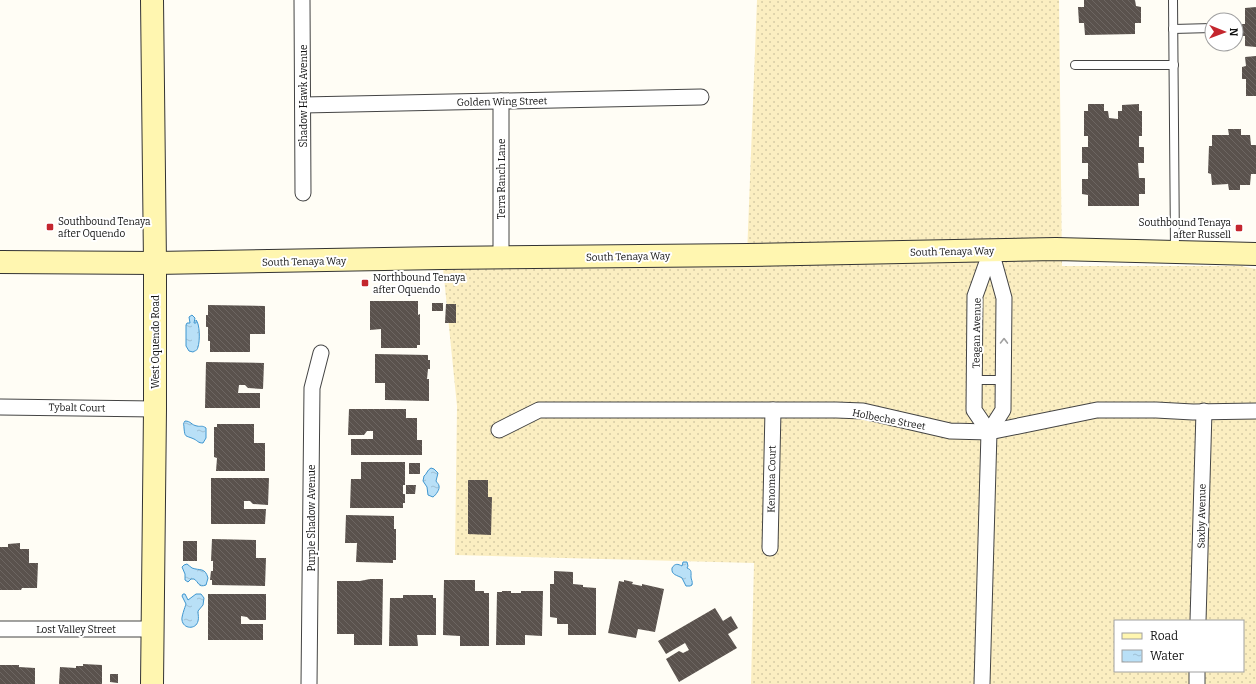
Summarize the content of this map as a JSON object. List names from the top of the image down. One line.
{"streets":{"street":["Shadow Hawk Avenue","Golden Wing Street","Terra Ranch Lane","South Tenaya Way","Teagan Avenue","West Oquendo Road","Tybalt Court","Holbeche Street","Kenoma Court","Saxby Avenue","Purple Shadow Avenue","Lost Valley Street"]},"crossings":[["Shadow Hawk Avenue","Golden Wing Street"],["Golden Wing Street","Terra Ranch Lane"],["Terra Ranch Lane","South Tenaya Way"],["South Tenaya Way","Teagan Avenue"],["South Tenaya Way","West Oquendo Road"],["Teagan Avenue","Holbeche Street"],["West Oquendo Road","Tybalt Court"],["West Oquendo Road","Lost Valley Street"],["Holbeche Street","Kenoma Court"],["Holbeche Street","Saxby Avenue"]],"places":{"transit":["Southbound Tenaya after Oquendo","Southbound Tenaya after Russell","Northbound Tenaya after Oquendo"]},"legend":["Road","Water"],"north":"right"}
